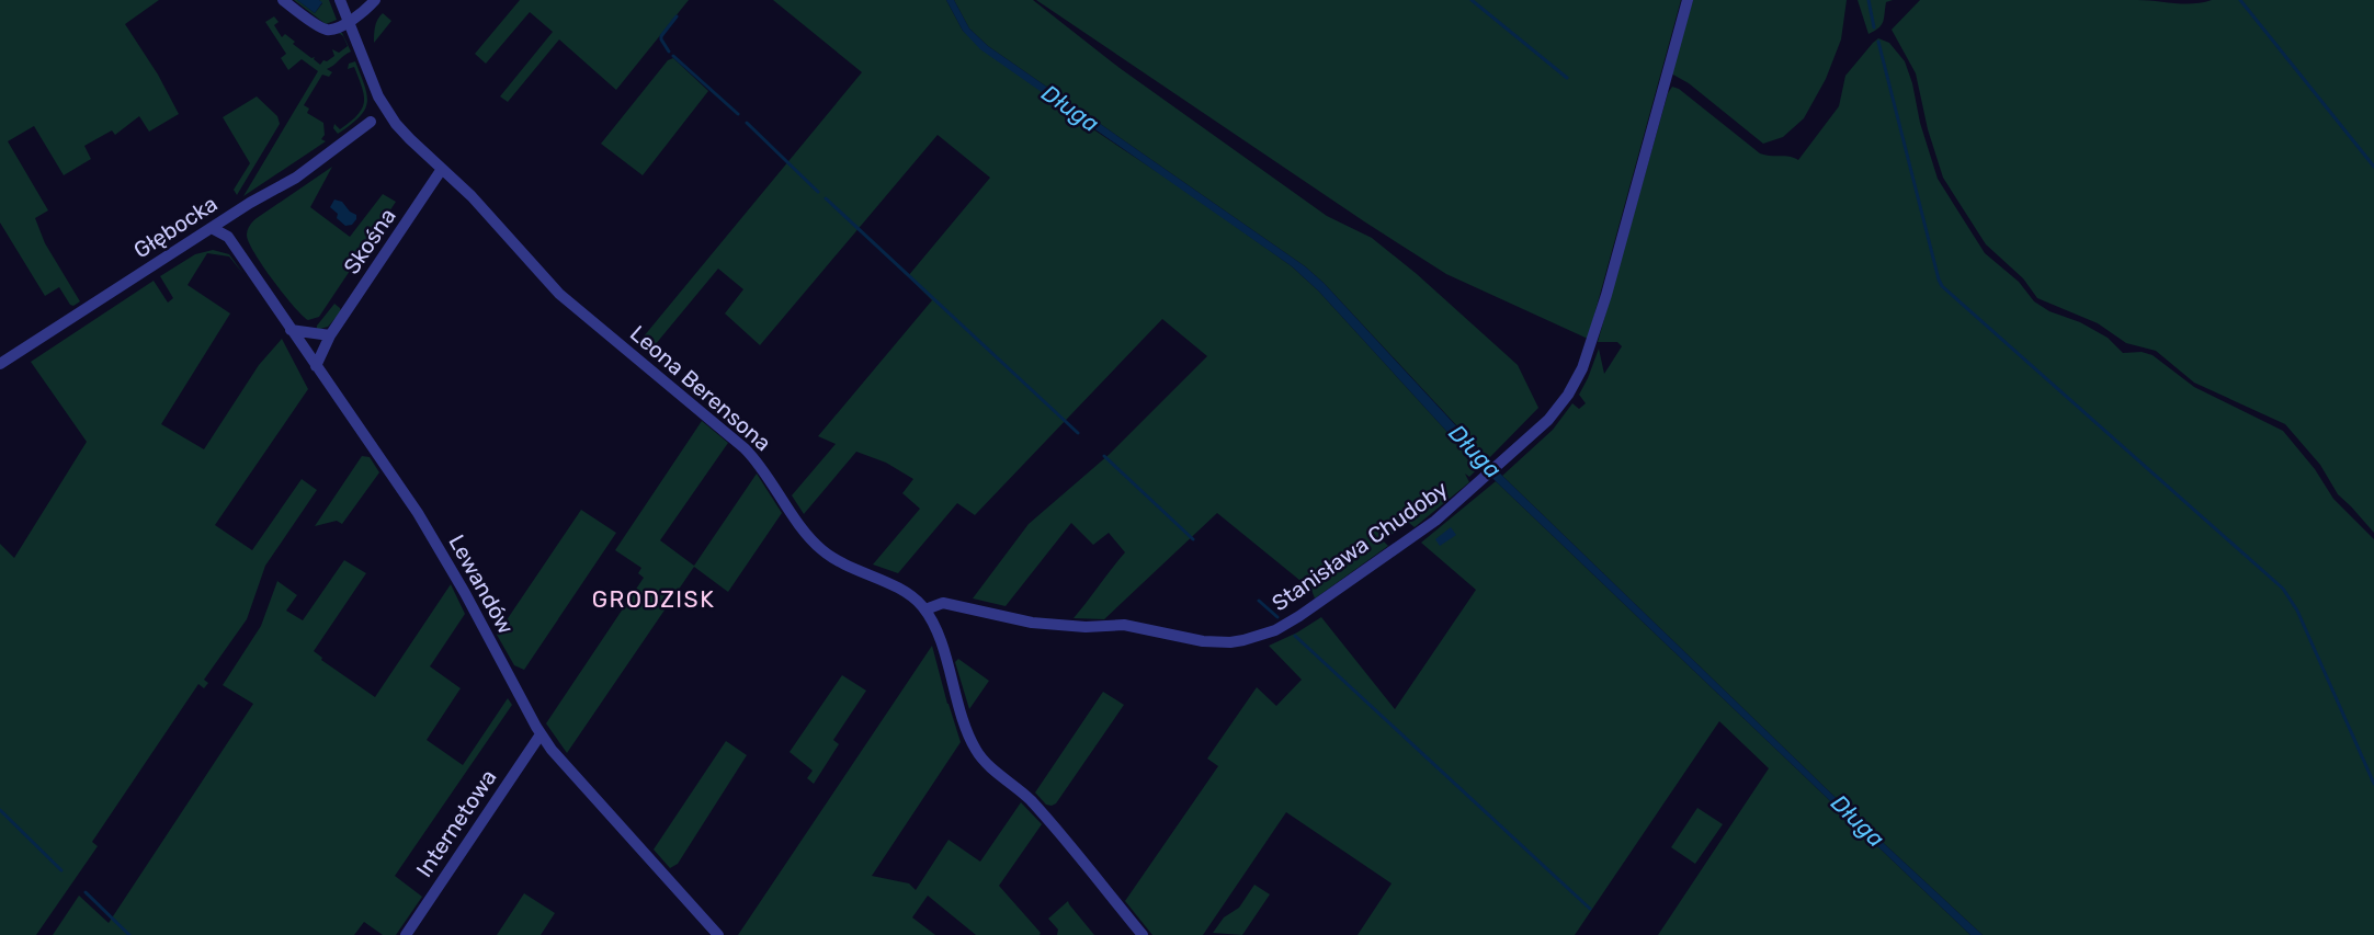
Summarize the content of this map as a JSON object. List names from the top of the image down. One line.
{"streets":{"street":["Głębocka","Skośna","Leona Berensona","Stanisława Chudoby","Lewandów","Internetowa"]},"crossings":[["Głębocka","Lewandów"],["Skośna","Leona Berensona"],["Skośna","Lewandów"],["Leona Berensona","Stanisława Chudoby"],["Lewandów","Internetowa"]],"districts":["GRODZISK"],"water":["Długa"]}
